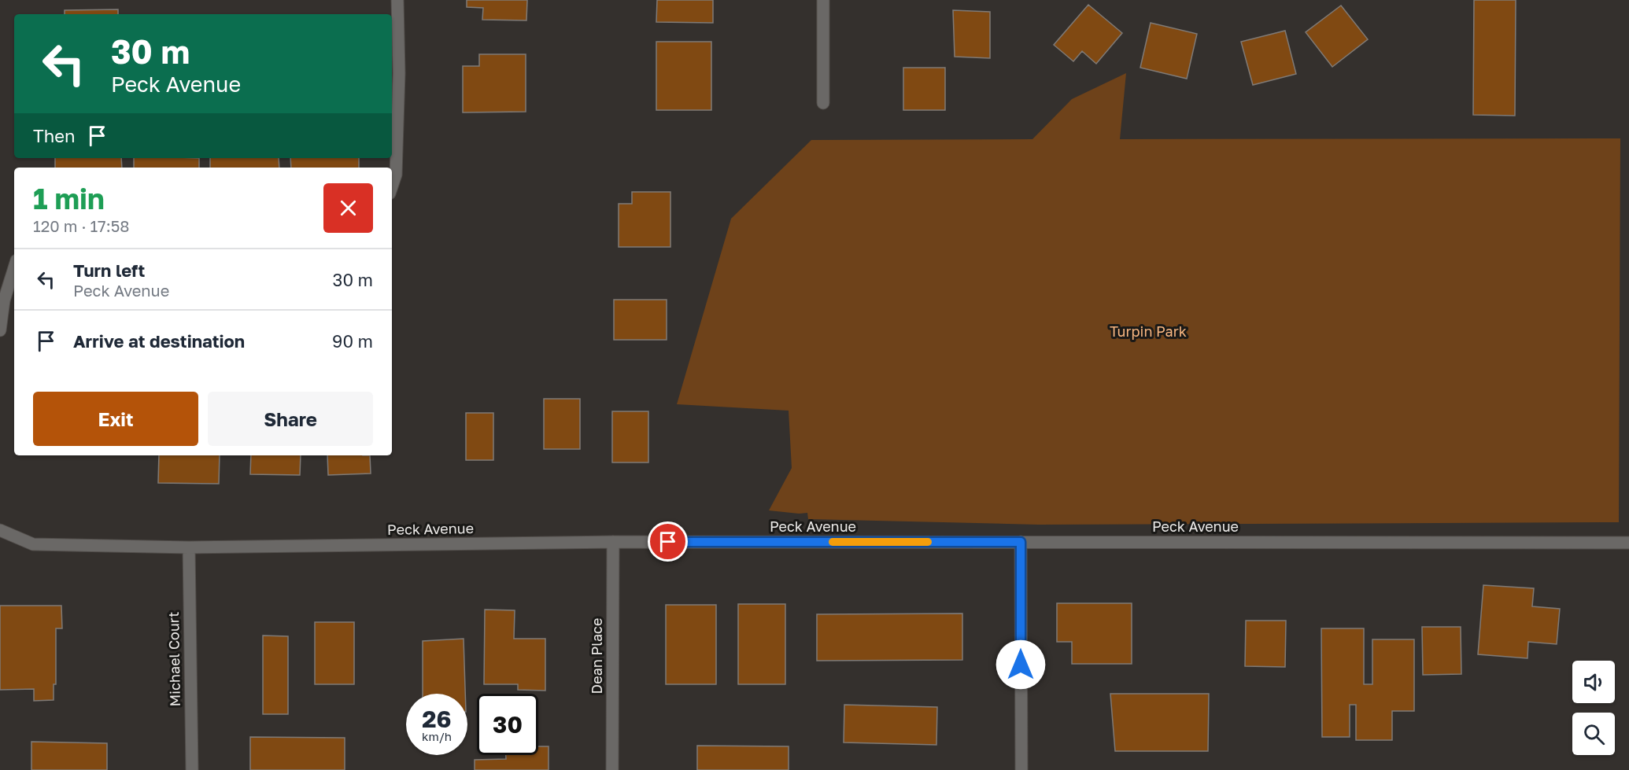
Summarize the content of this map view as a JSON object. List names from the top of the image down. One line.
{"streets":{"street":["Peck Avenue","Dean Place","Michael Court"]},"crossings":[["Peck Avenue","Dean Place"],["Peck Avenue","Michael Court"]],"parks":["Turpin Park"],"page":{"turn":["30 m","Peck Avenue"],"then":"Then","heading":["1 min","120 m · 17:58"],"list":[{"name":"Turn left","note":"Peck Avenue","value":"30 m"},{"name":"Arrive at destination","value":"90 m"}],"buttons":["Exit","Share"],"speed":"26 km/h","limit":"30"}}
